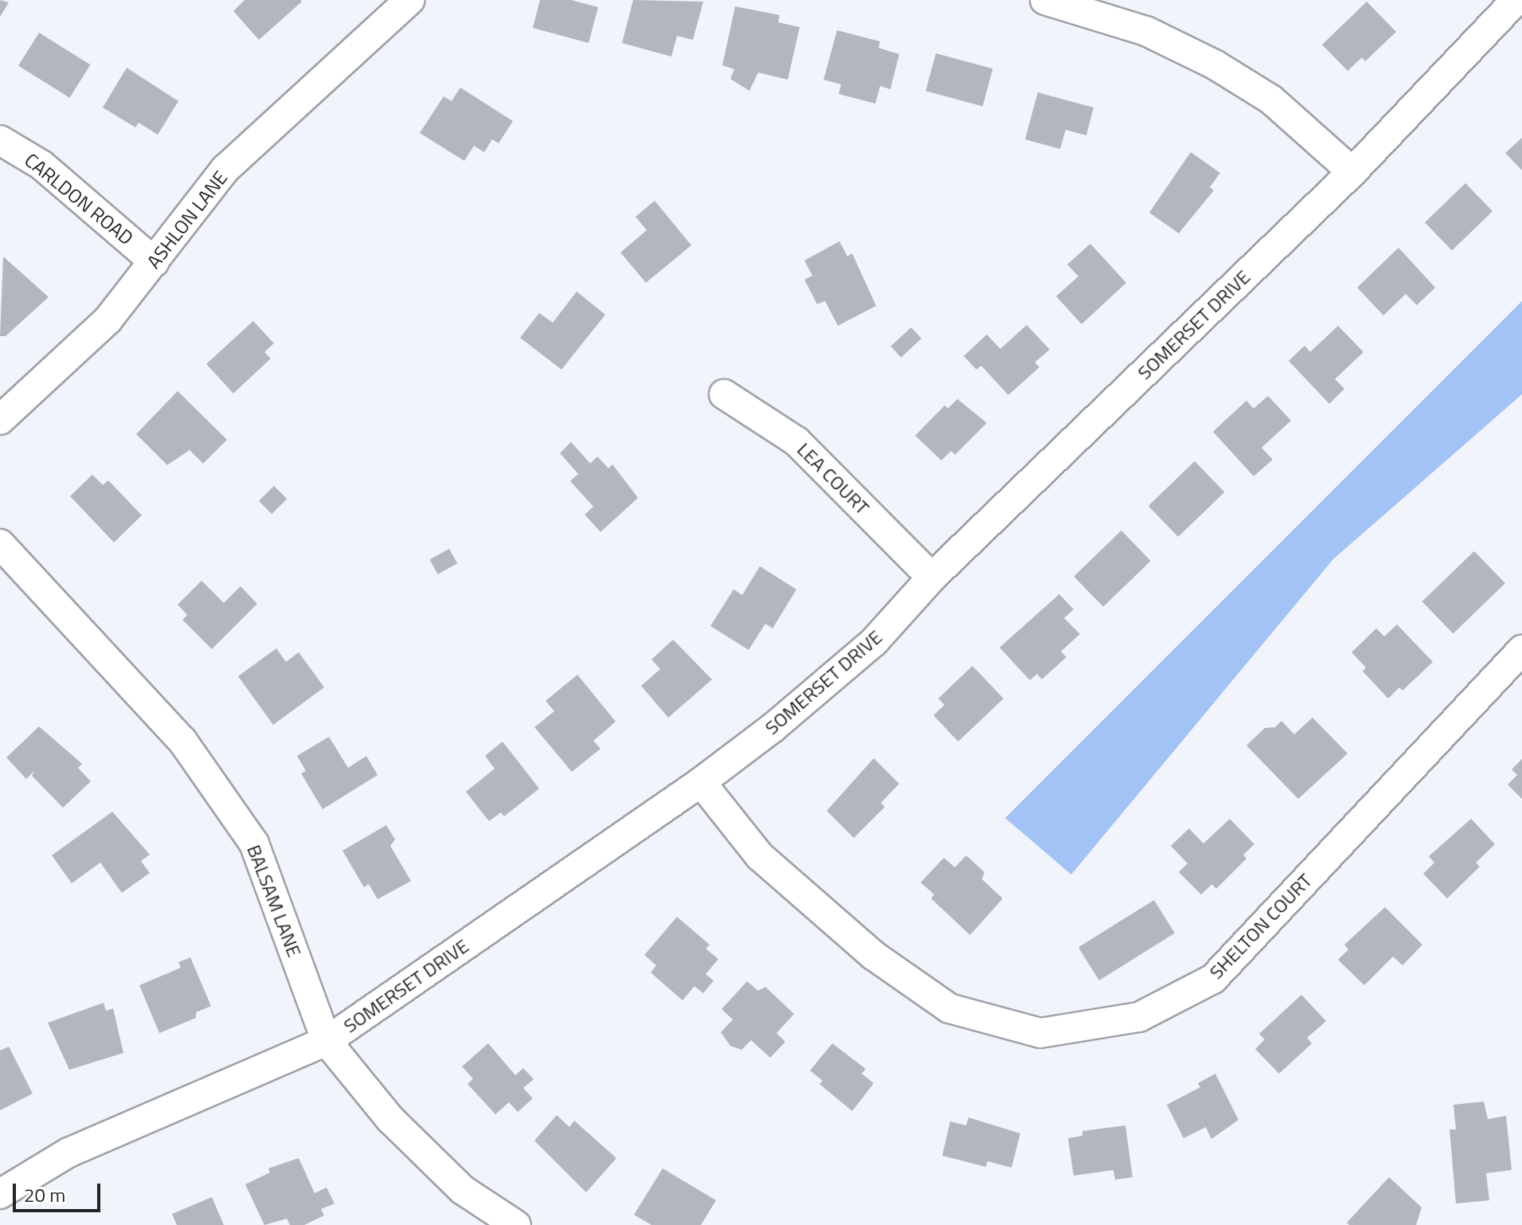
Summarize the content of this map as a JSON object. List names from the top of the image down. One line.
{"streets":{"street":["CARLDON ROAD","ASHLON LANE","SOMERSET DRIVE","LEA COURT","BALSAM LANE","SHELTON COURT"]},"crossings":[["CARLDON ROAD","ASHLON LANE"],["SOMERSET DRIVE","LEA COURT"],["SOMERSET DRIVE","BALSAM LANE"],["SOMERSET DRIVE","SHELTON COURT"]],"scale_bar":"20 m"}
